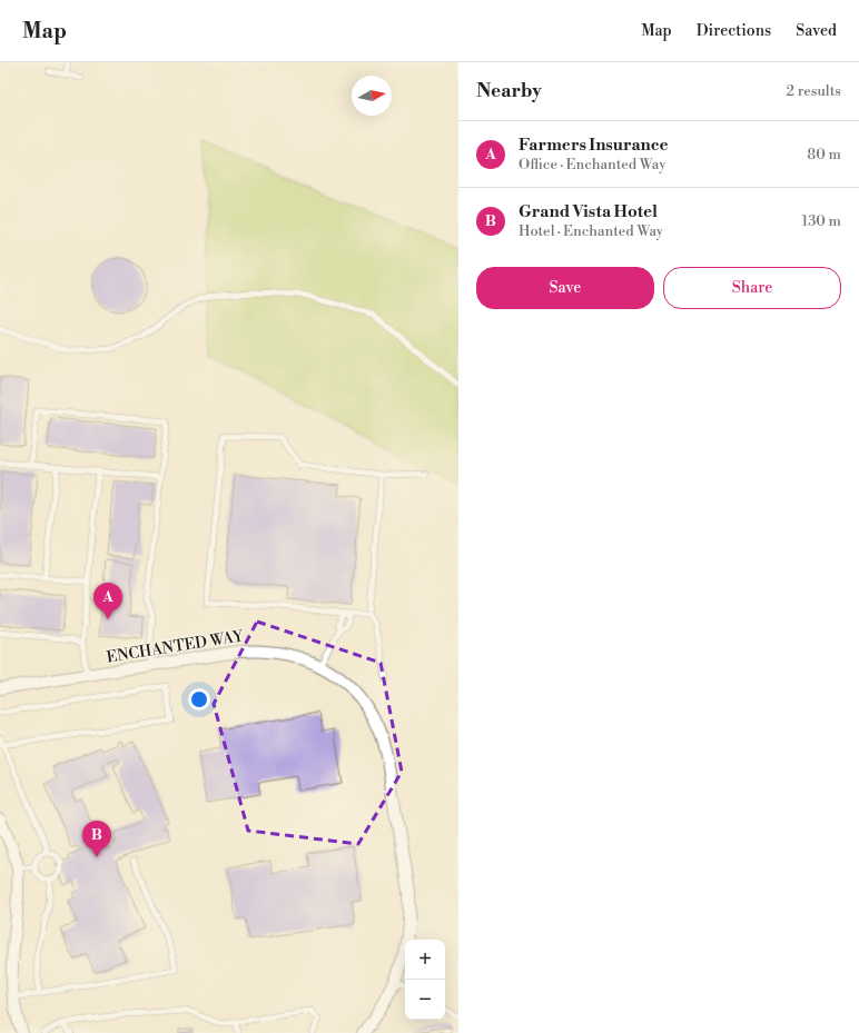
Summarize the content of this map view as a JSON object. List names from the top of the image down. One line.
{"streets":{"street":["ENCHANTED WAY"]},"north":"right","page":{"header":"Map","nav":["Map","Directions","Saved"],"heading":["Nearby","2 results"],"list":[{"mark":"A","name":"Farmers Insurance","note":"Office · Enchanted Way","value":"80 m"},{"mark":"B","name":"Grand Vista Hotel","note":"Hotel · Enchanted Way","value":"130 m"}],"buttons":["Save","Share"],"pins":["A","B"],"map_buttons":["+","−"]}}
